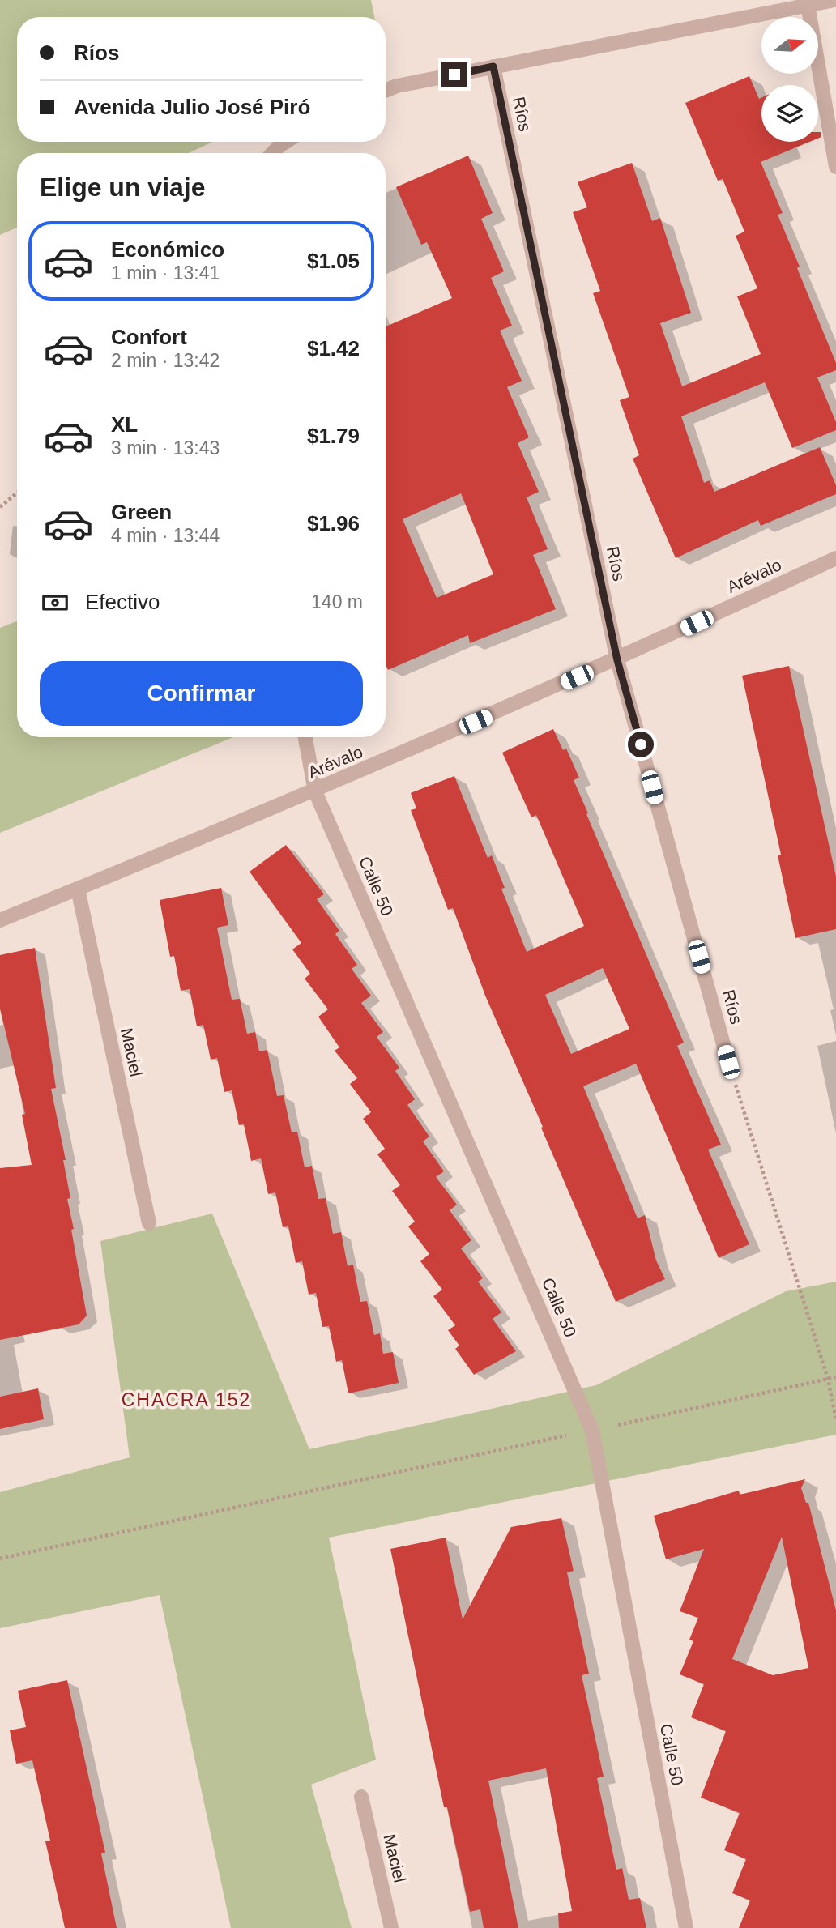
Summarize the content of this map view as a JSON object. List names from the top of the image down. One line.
{"streets":{"street":["Ríos","Arévalo","Calle 50","Maciel"]},"crossings":[["Ríos","Arévalo"],["Arévalo","Calle 50"],["Arévalo","Maciel"]],"districts":["CHACRA 152"],"north":"right","page":{"banner":["Ríos","Avenida Julio José Piró"],"heading":"Elige un viaje","list":[{"name":"Económico","note":"1 min · 13:41","value":"$1.05"},{"name":"Confort","note":"2 min · 13:42","value":"$1.42"},{"name":"XL","note":"3 min · 13:43","value":"$1.79"},{"name":"Green","note":"4 min · 13:44","value":"$1.96"}],"pay":["Efectivo","140 m"],"buttons":"Confirmar"}}
